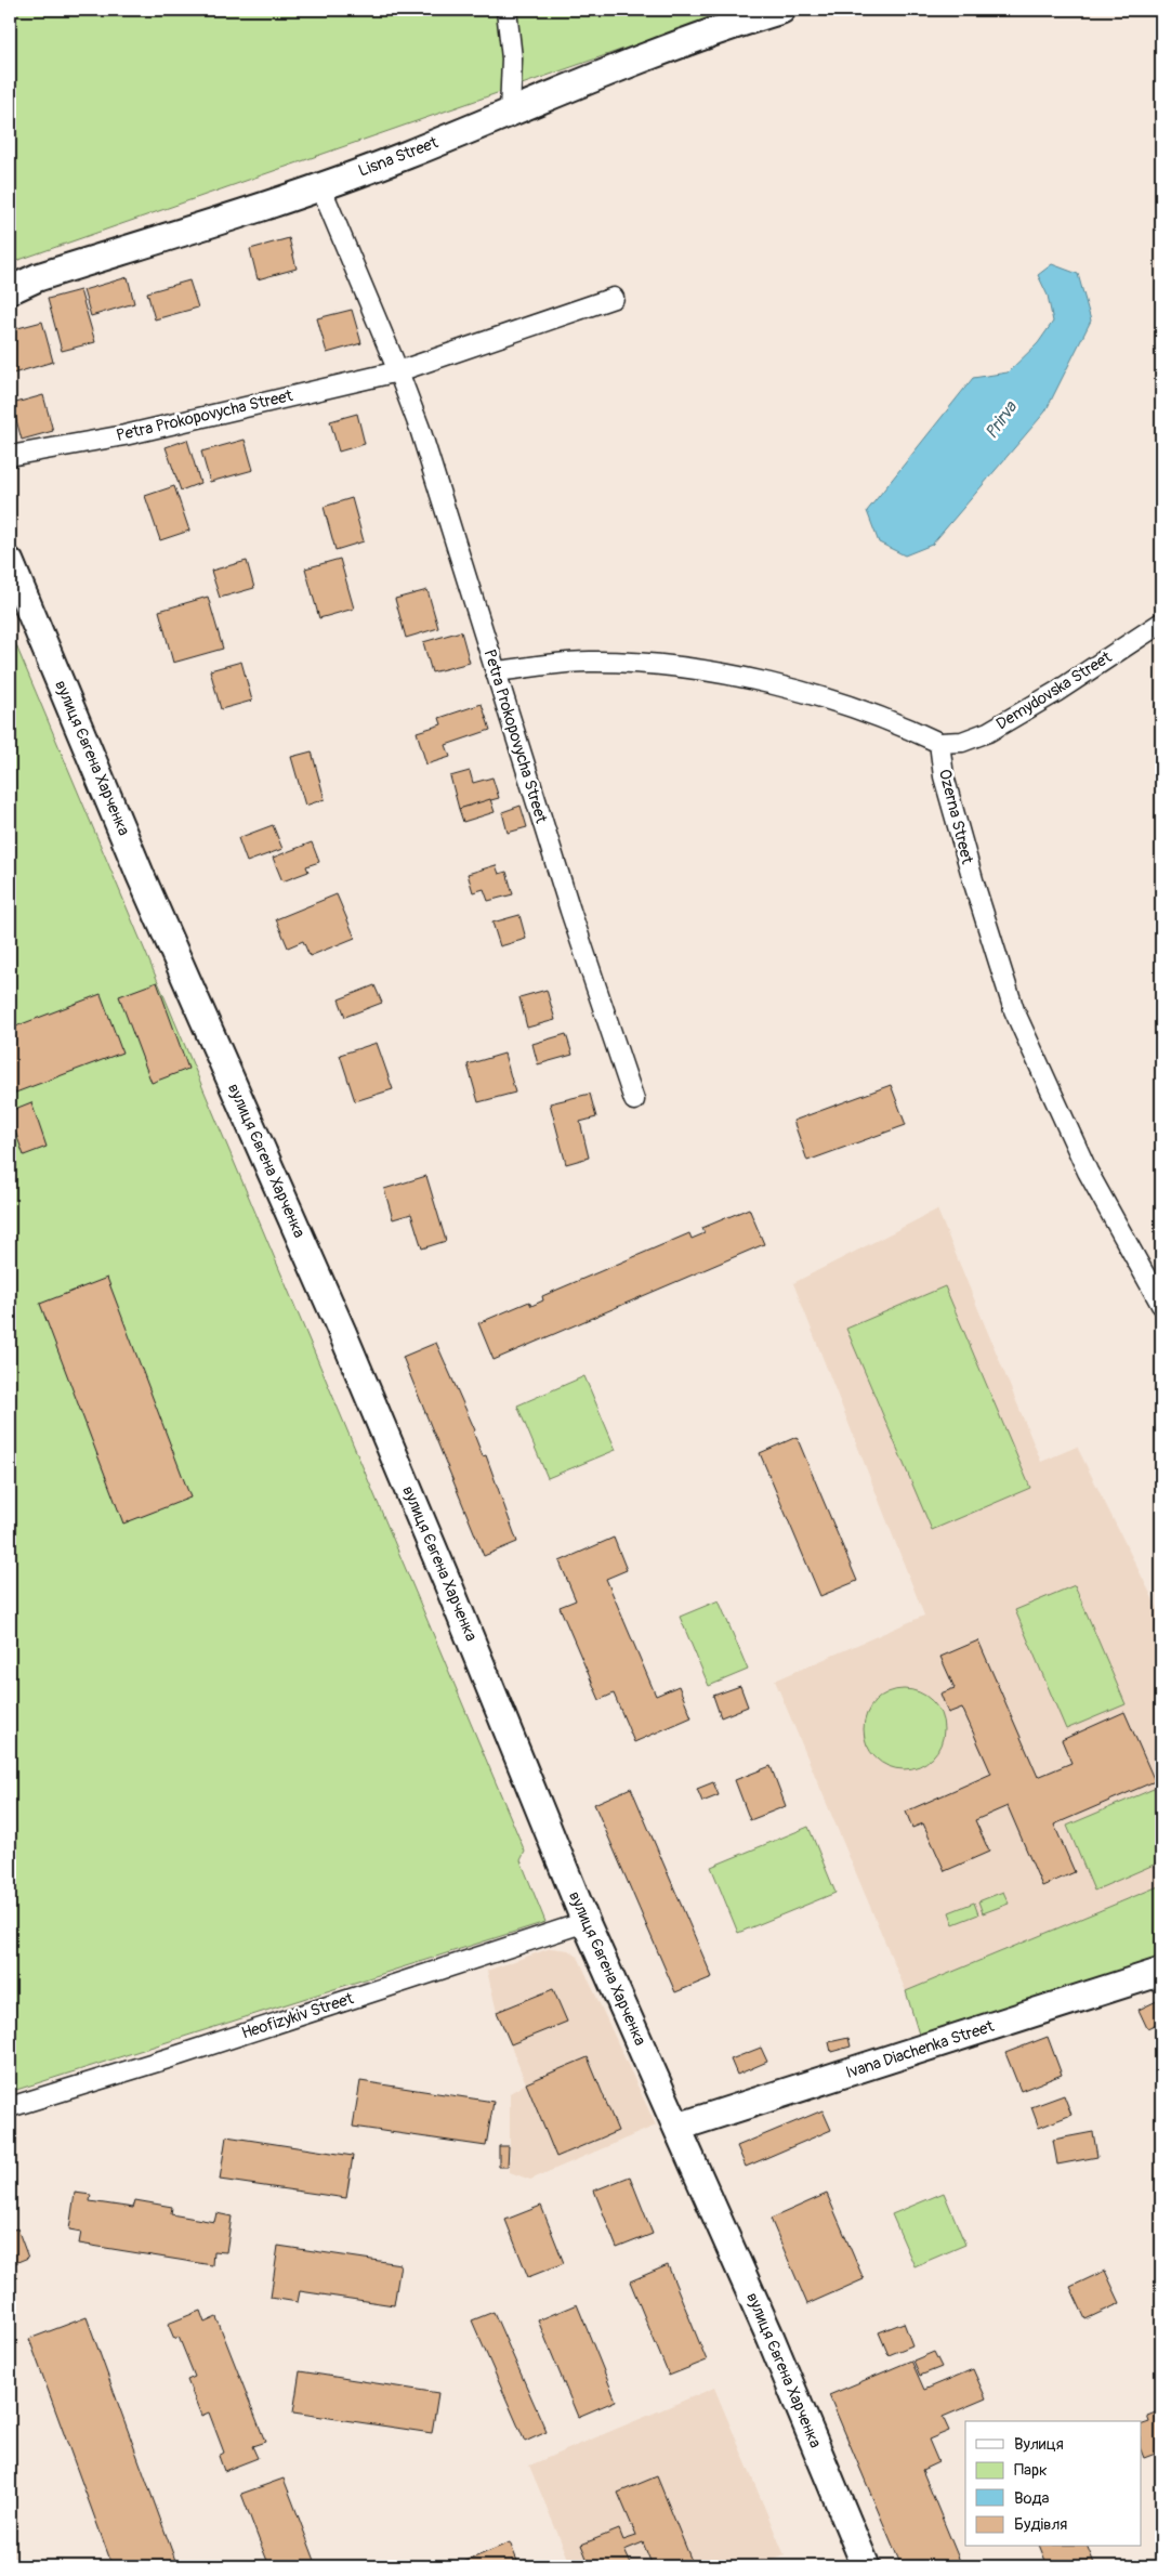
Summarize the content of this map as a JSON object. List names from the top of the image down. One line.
{"streets":{"main road":["Lisna Street","вулиця Євгена Харченка","Ivana Diachenka Street"],"street":["Petra Prokopovycha Street","Demydovska Street","Ozerna Street","Heofizykiv Street"]},"crossings":[["Lisna Street","Petra Prokopovycha Street"],["Demydovska Street","Ozerna Street"],["вулиця Євгена Харченка","Heofizykiv Street"],["вулиця Євгена Харченка","Ivana Diachenka Street"]],"water":["Prirva"],"legend":["Вулиця","Парк","Вода","Будівля"]}
